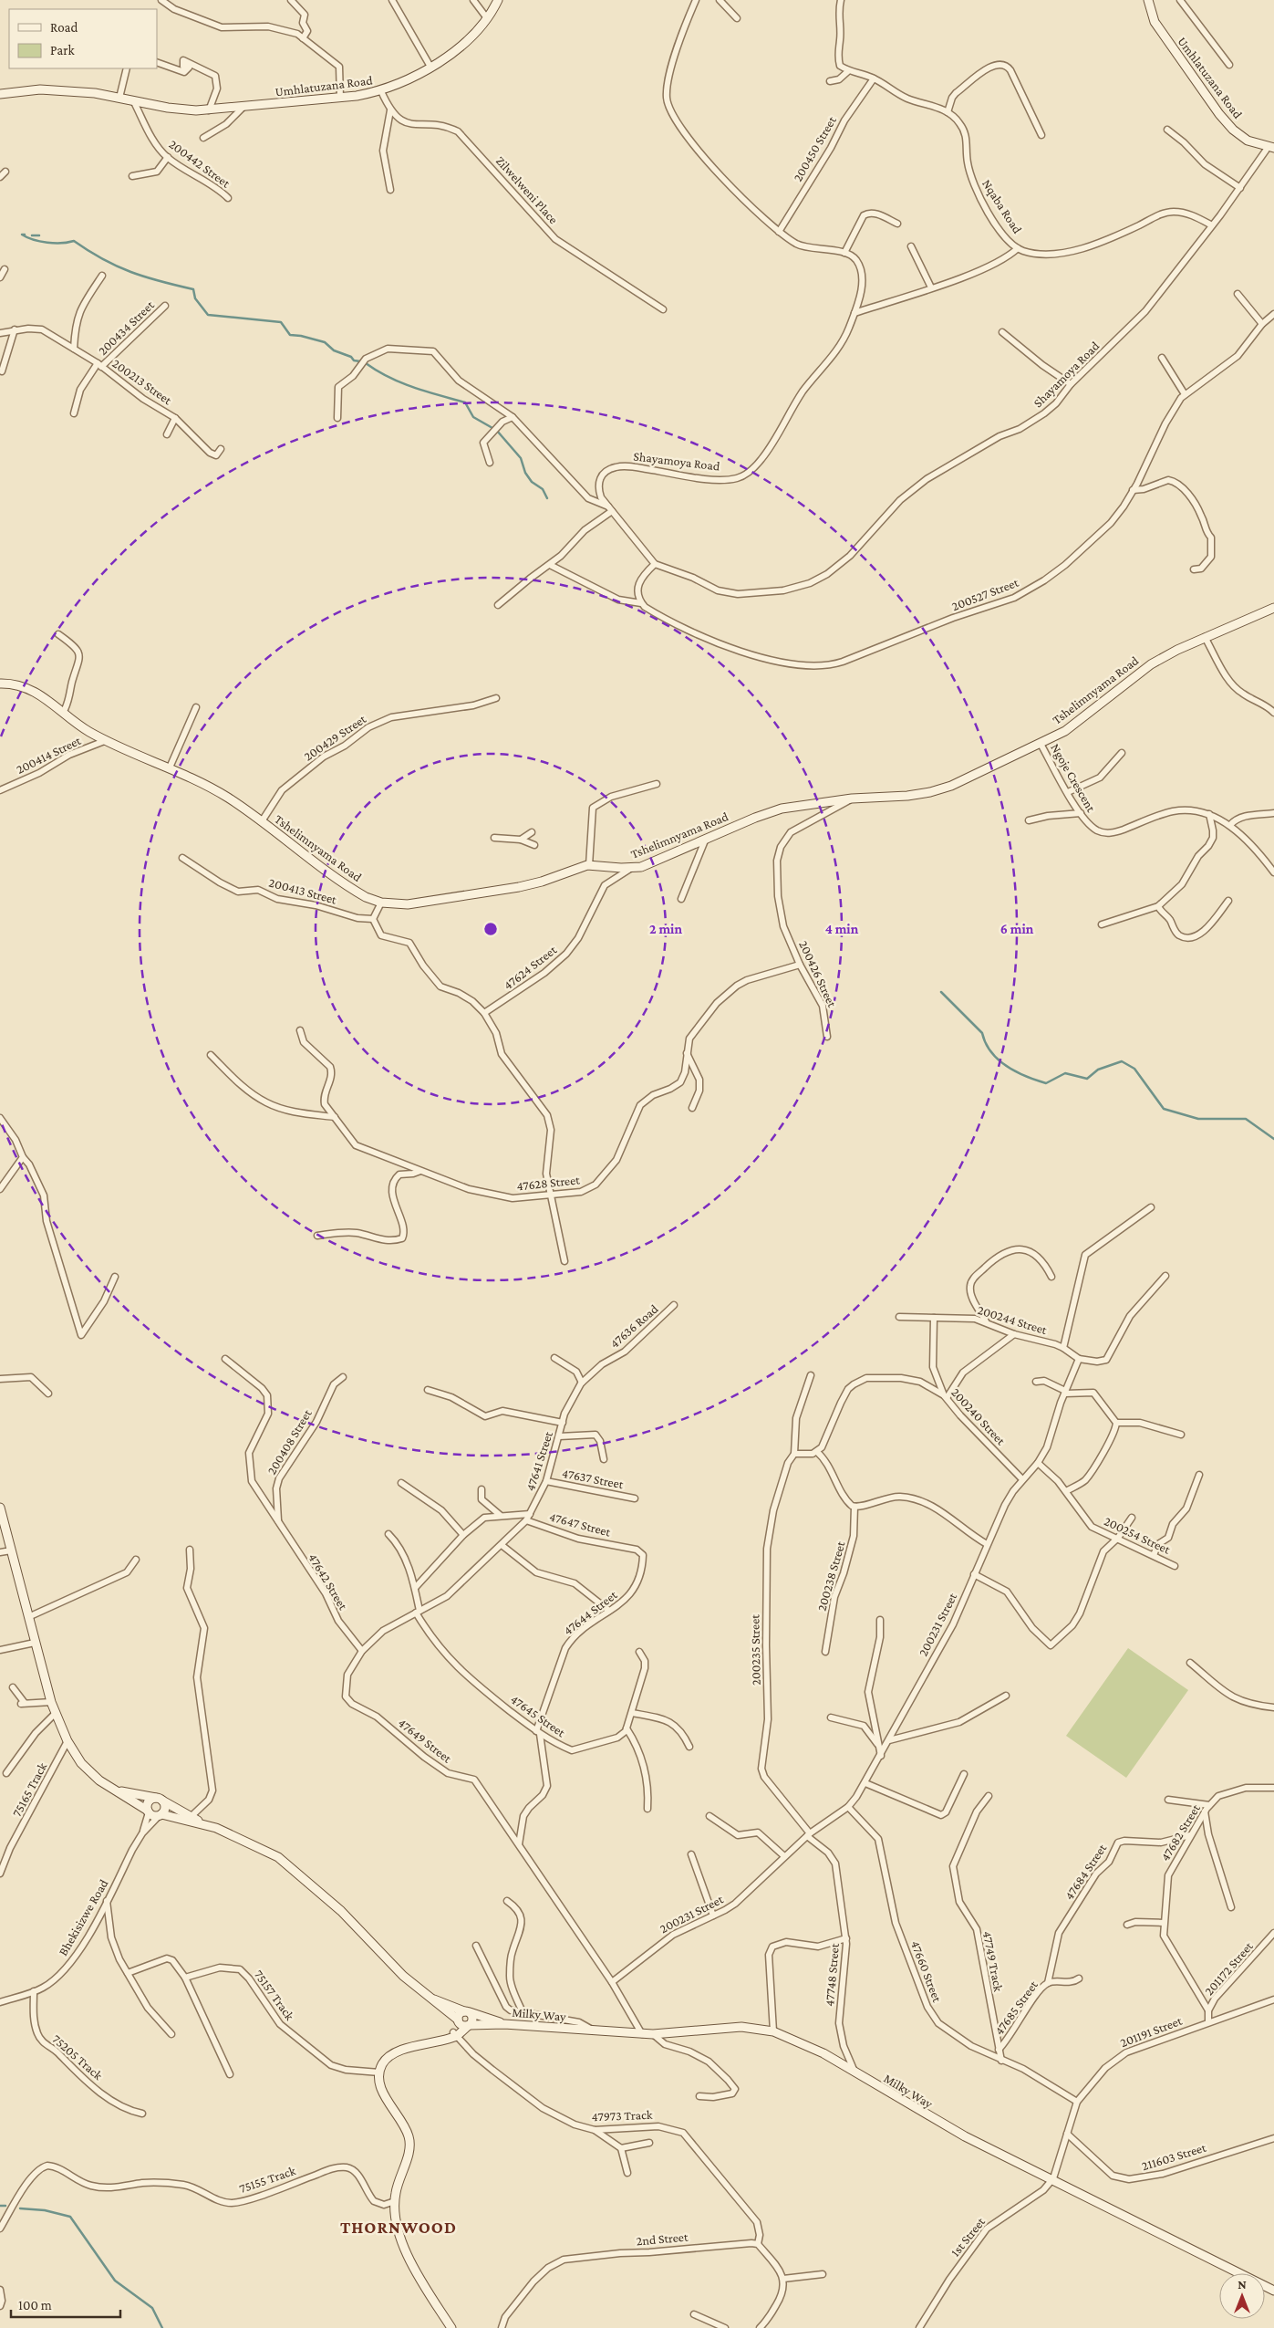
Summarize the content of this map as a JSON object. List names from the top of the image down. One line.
{"streets":{"street":["Umhlatuzana Road","200450 Street","200442 Street","Zilwelweni Place","Nqaba Road","200434 Street","Shayamoya Road","200213 Street","200527 Street","Tshelimnyama Road","200429 Street","200414 Street","Ngoje Crescent","200413 Street","47624 Street","200426 Street","47628 Street","200244 Street","47636 Road","200240 Street","200408 Street","47641 Street","47637 Street","47647 Street","200254 Street","200238 Street","47642 Street","47644 Street","200231 Street","200235 Street","47645 Street","47649 Street","75165 Track","47682 Street","47684 Street","Bhekisizwe Road","47749 Track","201172 Street","47660 Street","47748 Street","75157 Track","47685 Street","Milky Way","201191 Street","75205 Track","47973 Track","211603 Street","75155 Track","1st Street","2nd Street"]},"crossings":[["Umhlatuzana Road","200442 Street"],["Umhlatuzana Road","Shayamoya Road"],["200450 Street","Nqaba Road"],["Nqaba Road","Shayamoya Road"],["200434 Street","200213 Street"],["Tshelimnyama Road","200429 Street"],["Tshelimnyama Road","200414 Street"],["Tshelimnyama Road","Ngoje Crescent"],["Tshelimnyama Road","47624 Street"],["Tshelimnyama Road","200426 Street"],["200426 Street","47628 Street"],["47636 Road","47641 Street"],["200240 Street","200231 Street"],["200408 Street","47642 Street"],["47641 Street","47637 Street"],["47641 Street","47647 Street"],["47641 Street","47649 Street"],["47647 Street","47644 Street"],["200254 Street","200231 Street"],["47642 Street","47649 Street"],["47644 Street","47645 Street"],["200231 Street","200235 Street"],["200231 Street","47649 Street"],["200231 Street","47660 Street"],["200231 Street","47748 Street"],["200235 Street","47748 Street"],["47645 Street","47649 Street"],["47649 Street","Milky Way"],["75165 Track","Milky Way"],["47682 Street","47684 Street"],["47682 Street","201172 Street"],["47684 Street","47685 Street"],["Bhekisizwe Road","Milky Way"],["Bhekisizwe Road","75205 Track"],["47749 Track","47660 Street"],["47749 Track","47685 Street"],["201172 Street","201191 Street"],["47660 Street","201191 Street"],["47748 Street","Milky Way"],["Milky Way","201191 Street"],["Milky Way","1st Street"],["201191 Street","211603 Street"],["201191 Street","1st Street"],["47973 Track","2nd Street"]],"districts":["THORNWOOD"],"legend":["Road","Park"],"scale_bar":"100 m","north":"top","rings":["2 min","4 min","6 min"]}
